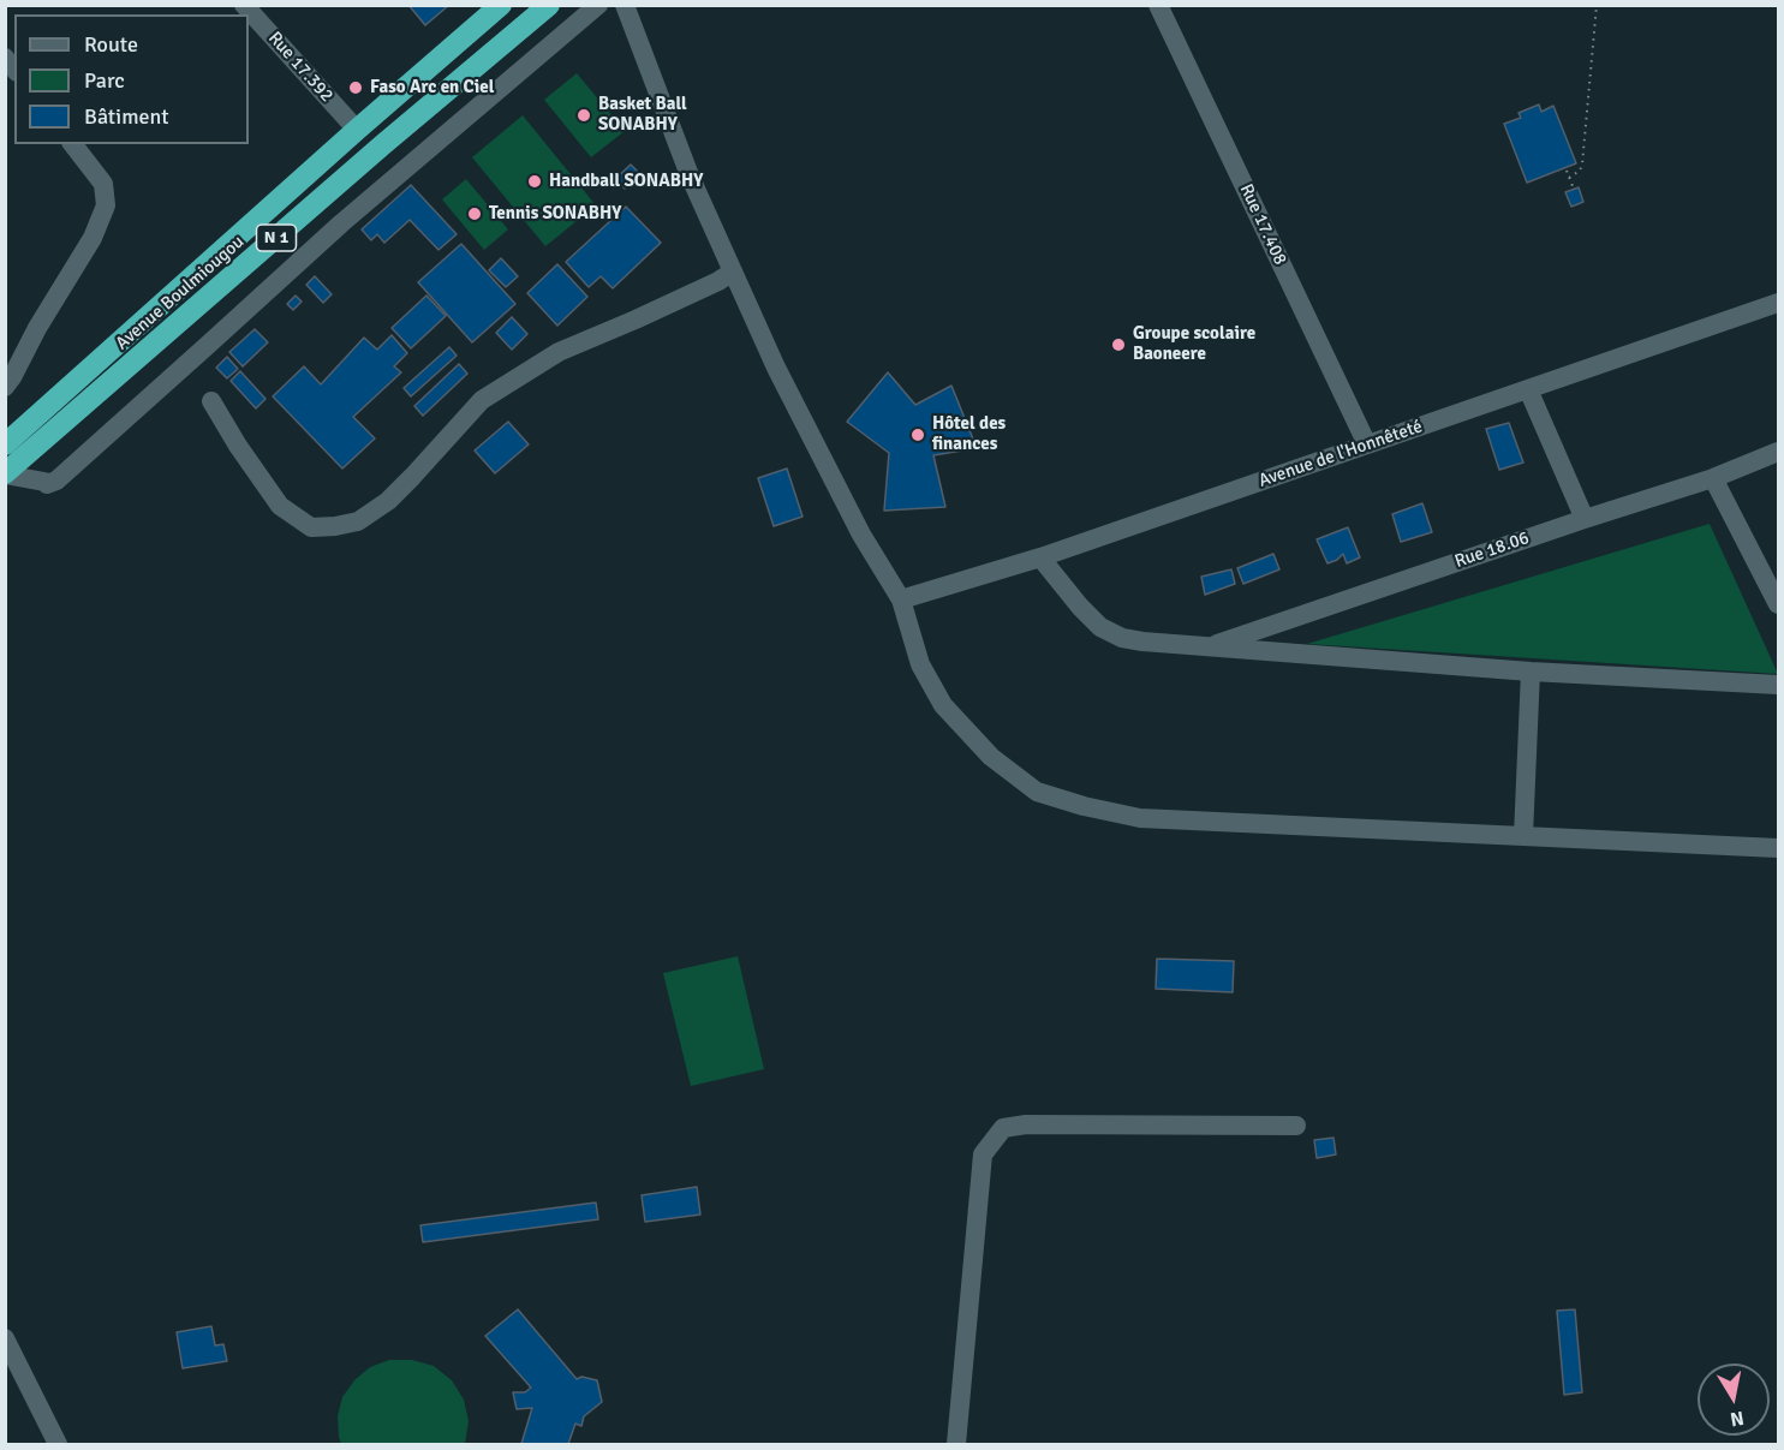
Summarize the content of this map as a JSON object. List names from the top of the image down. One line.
{"streets":{"highway":["N 1","Avenue Boulmiougou"],"street":["Rue 17.392","Rue 17.408","Avenue de l'Honnêteté","Rue 18.06"]},"crossings":[["Rue 17.392","Avenue Boulmiougou"],["Rue 17.408","Avenue de l'Honnêteté"]],"places":["Faso Arc en Ciel","Basket Ball SONABHY","Handball SONABHY","Tennis SONABHY","Groupe scolaire Baoneere","Hôtel des finances"],"legend":["Route","Parc","Bâtiment"],"north":"bottom"}
